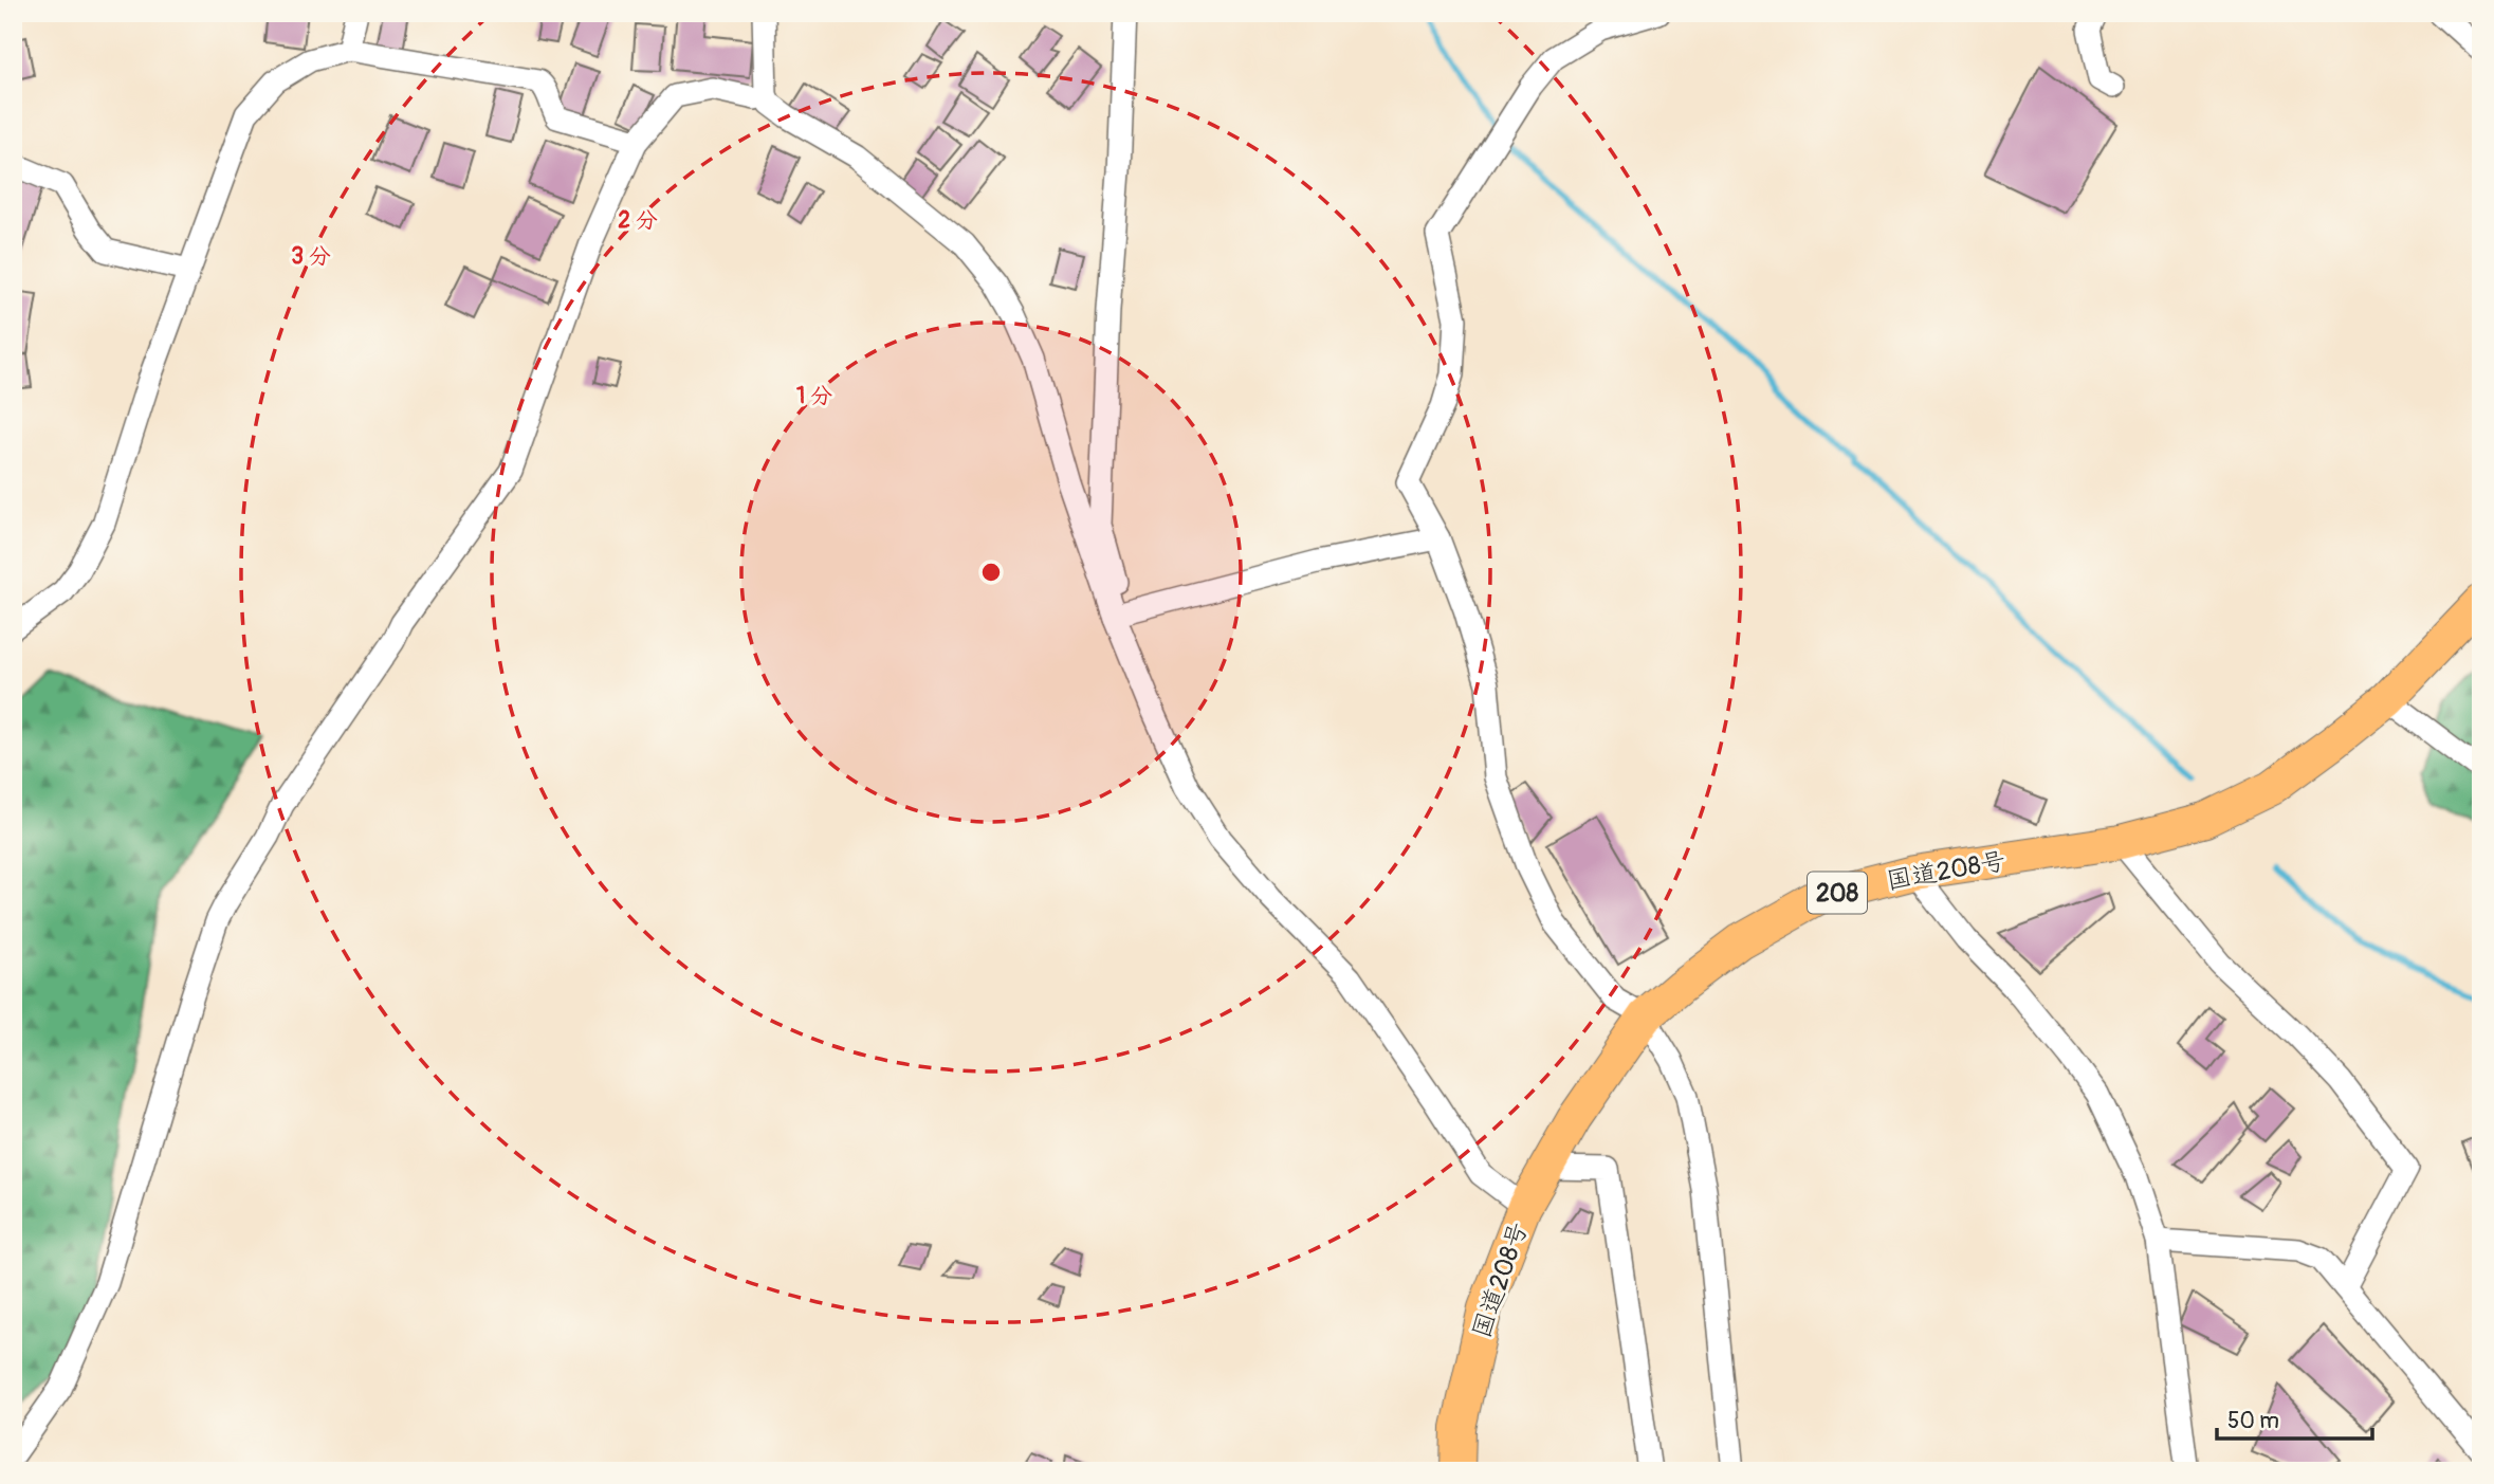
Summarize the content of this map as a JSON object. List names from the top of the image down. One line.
{"streets":{"highway":["国道208号","208"]},"scale_bar":"50 m","rings":["2 分","3 分","1 分"]}
